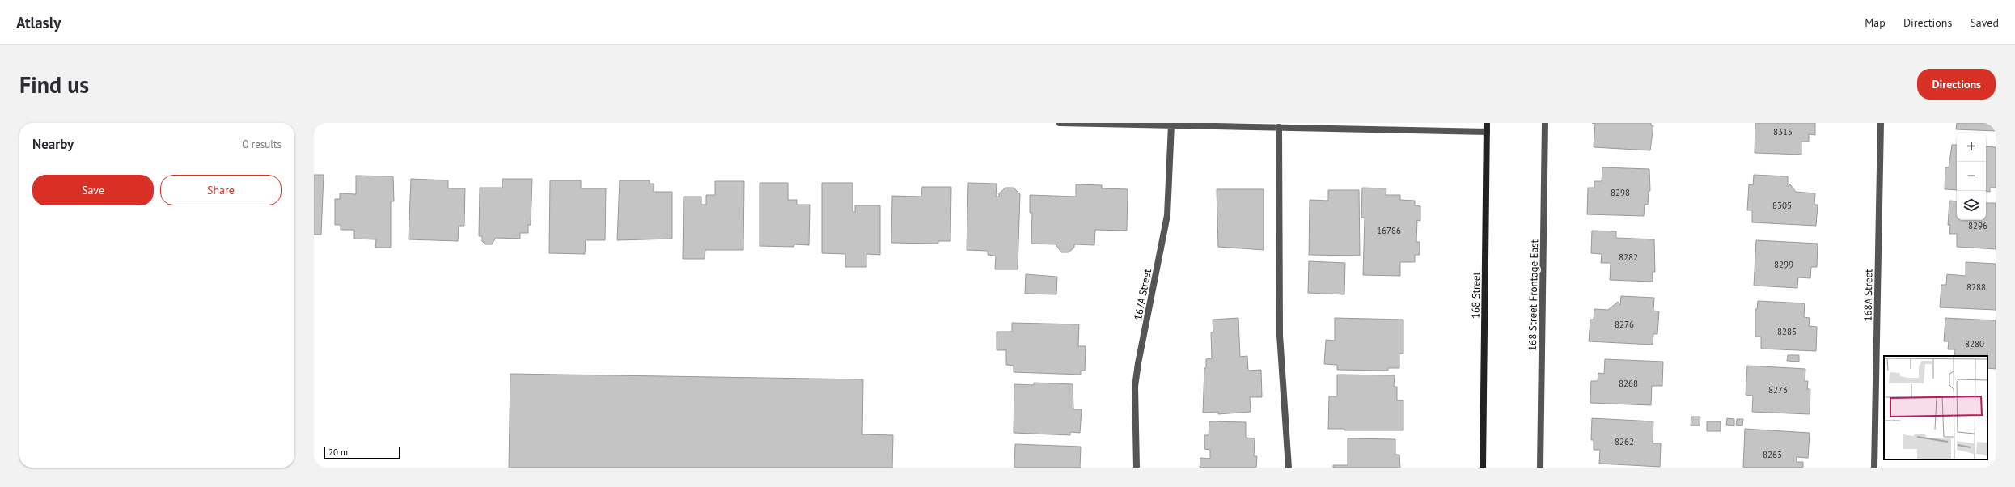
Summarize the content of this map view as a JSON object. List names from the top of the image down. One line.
{"streets":{"main road":["168 Street"],"street":["167A Street","168 Street Frontage East","168A Street"]},"house_numbers":["8315","8298","8305","8296","16786","8282","8299","8288","8276","8285","8280","8268","8273","8262","8263"],"scale_bar":"20 m","page":{"header":"Atlasly","nav":["Map","Directions","Saved"],"buttons":["Directions",["Save","Share"]],"title":"Find us","heading":["Nearby","0 results"],"map_buttons":["+","−"],"scale":"20 m"}}
